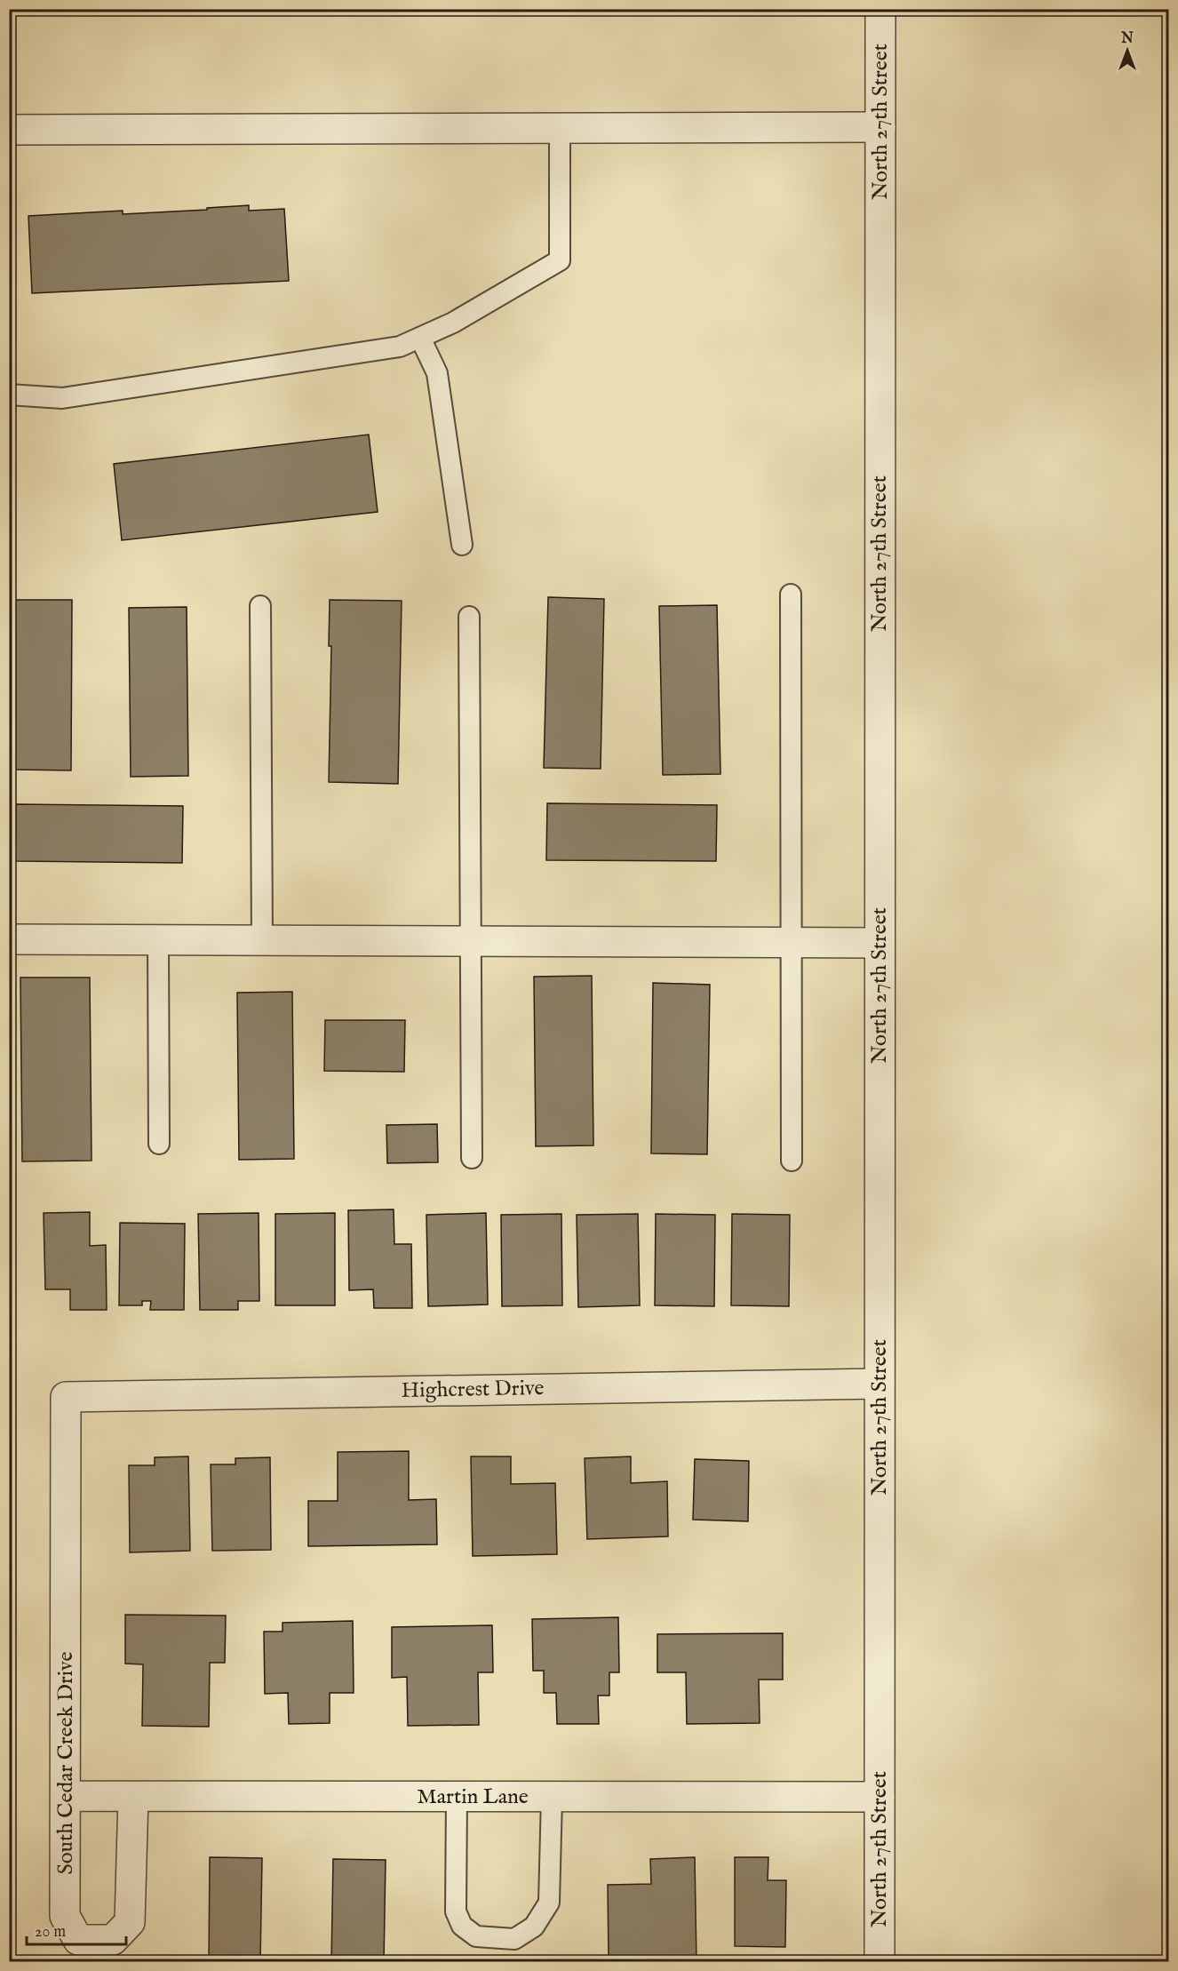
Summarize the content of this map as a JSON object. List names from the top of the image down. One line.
{"streets":{"street":["North 27th Street","Highcrest Drive","South Cedar Creek Drive","Martin Lane"]},"crossings":[["North 27th Street","Highcrest Drive"],["North 27th Street","Martin Lane"],["Highcrest Drive","South Cedar Creek Drive"],["South Cedar Creek Drive","Martin Lane"]],"scale_bar":"20 m","north":"top"}
